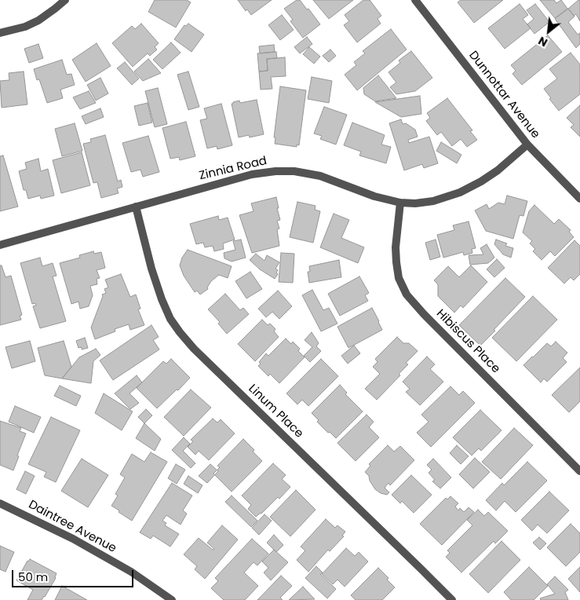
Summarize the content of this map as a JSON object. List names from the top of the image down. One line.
{"streets":{"street":["Dunnottar Avenue","Zinnia Road","Hibiscus Place","Linum Place","Daintree Avenue"]},"crossings":[["Dunnottar Avenue","Zinnia Road"],["Zinnia Road","Hibiscus Place"],["Zinnia Road","Linum Place"]],"scale_bar":"50 m","north":"bottom left"}
